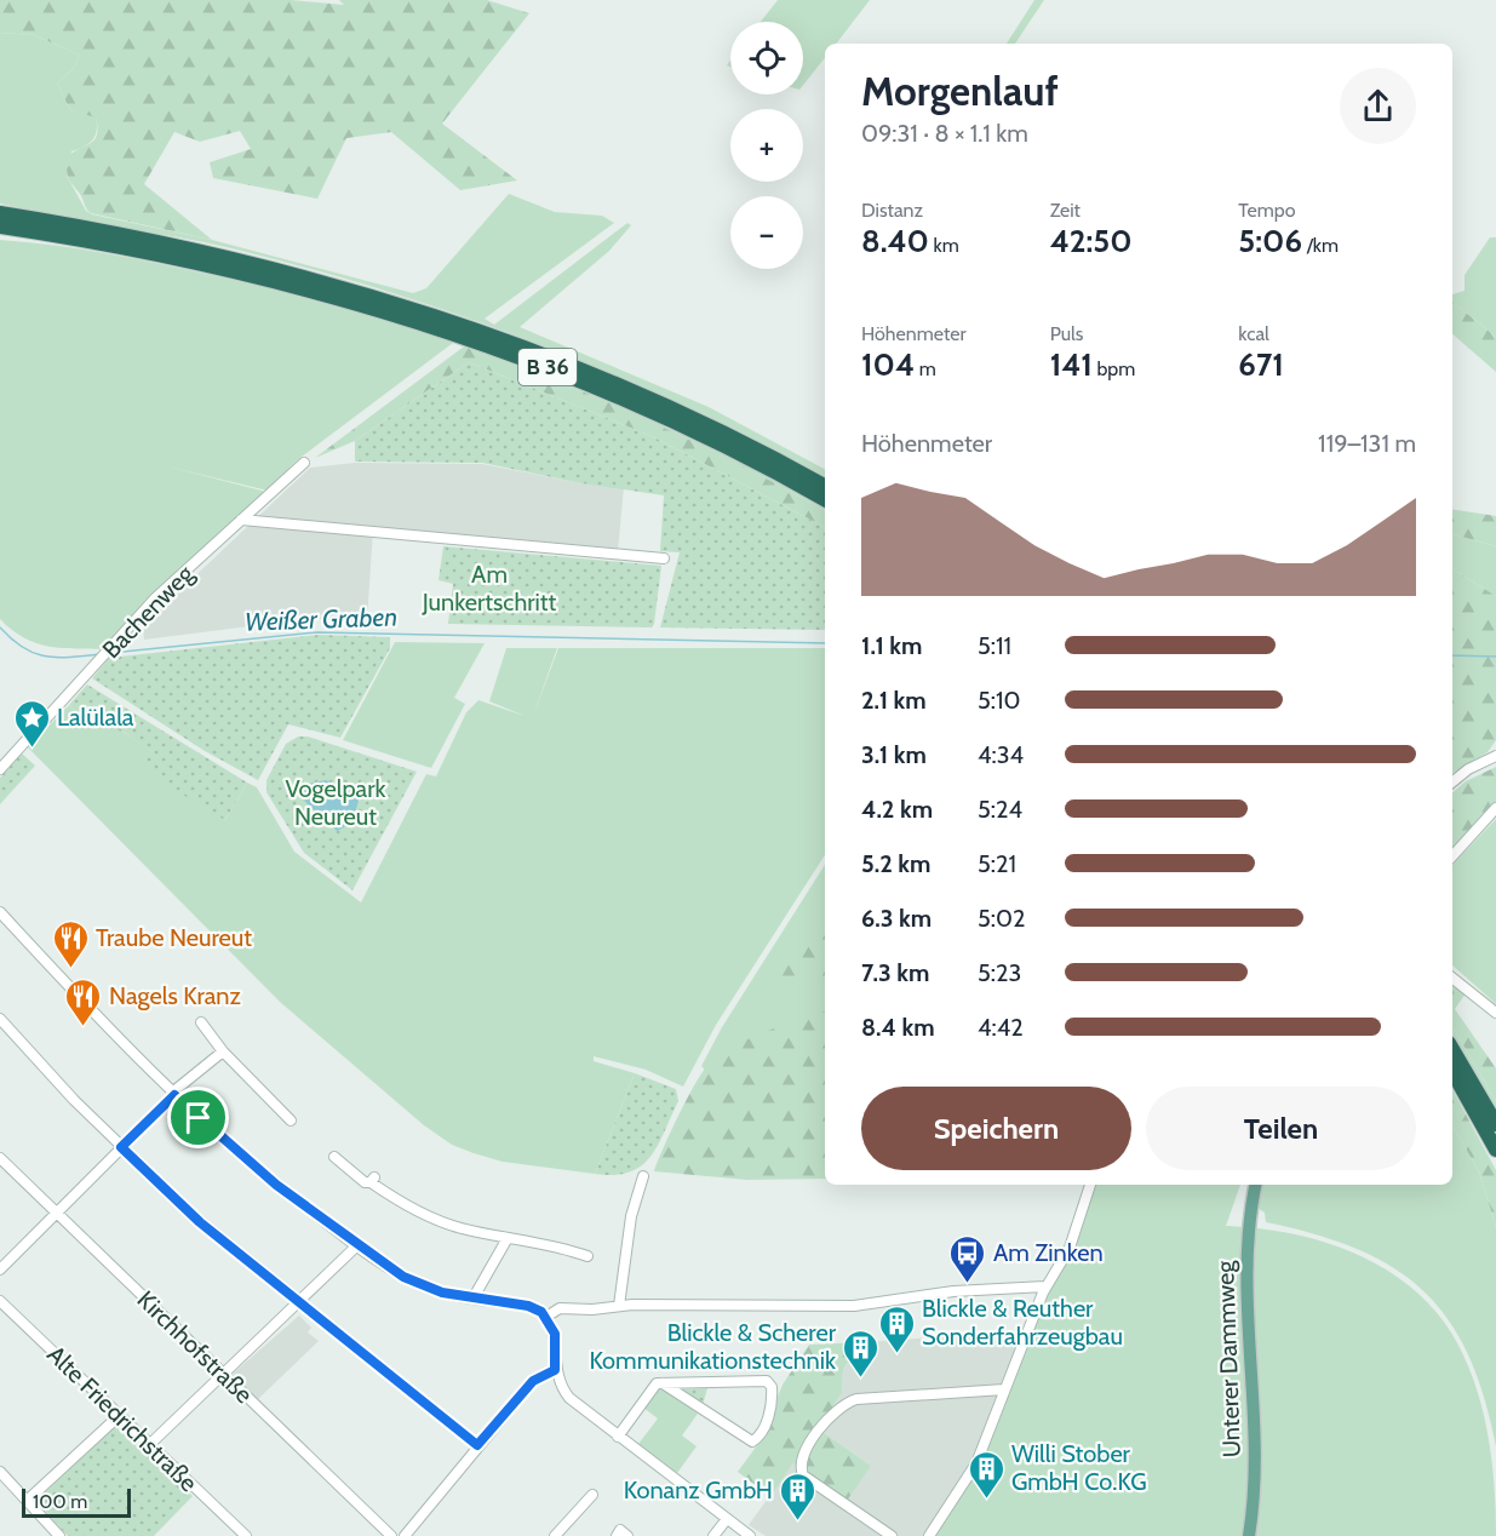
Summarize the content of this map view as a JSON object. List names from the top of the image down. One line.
{"streets":{"highway":["B 36"],"main road":["Unterer Dammweg"],"street":["Bachenweg","Kirchhofstraße","Alte Friedrichstraße"]},"water":["Weißer Graben"],"parks":["Am Junkertschritt","Vogelpark Neureut"],"places":{"place":["Lalülala"],"restaurant":["Traube Neureut","Nagels Kranz"],"bus stop":["Am Zinken"],"building":["Blickle & Reuther Sonderfahrzeugbau","Blickle & Scherer Kommunikationstechnik","Willi Stober GmbH Co.KG","Konanz GmbH"]},"scale_bar":"100 m","page":{"map_buttons":["+","−"],"heading":["Morgenlauf","09:31 · 8 × 1.1 km"],"stats":[["Distanz","8.40 km"],["Zeit","42:50"],["Tempo","5:06 /km"],["Höhenmeter","104 m"],["Puls","141 bpm"],["kcal","671"]],"chart":["Höhenmeter","119–131 m"],"list":[{"name":"1.1 km","note":"5:11"},{"name":"2.1 km","note":"5:10"},{"name":"3.1 km","note":"4:34"},{"name":"4.2 km","note":"5:24"},{"name":"5.2 km","note":"5:21"},{"name":"6.3 km","note":"5:02"},{"name":"7.3 km","note":"5:23"},{"name":"8.4 km","note":"4:42"}],"buttons":["Speichern","Teilen"],"scale":"100 m"}}
